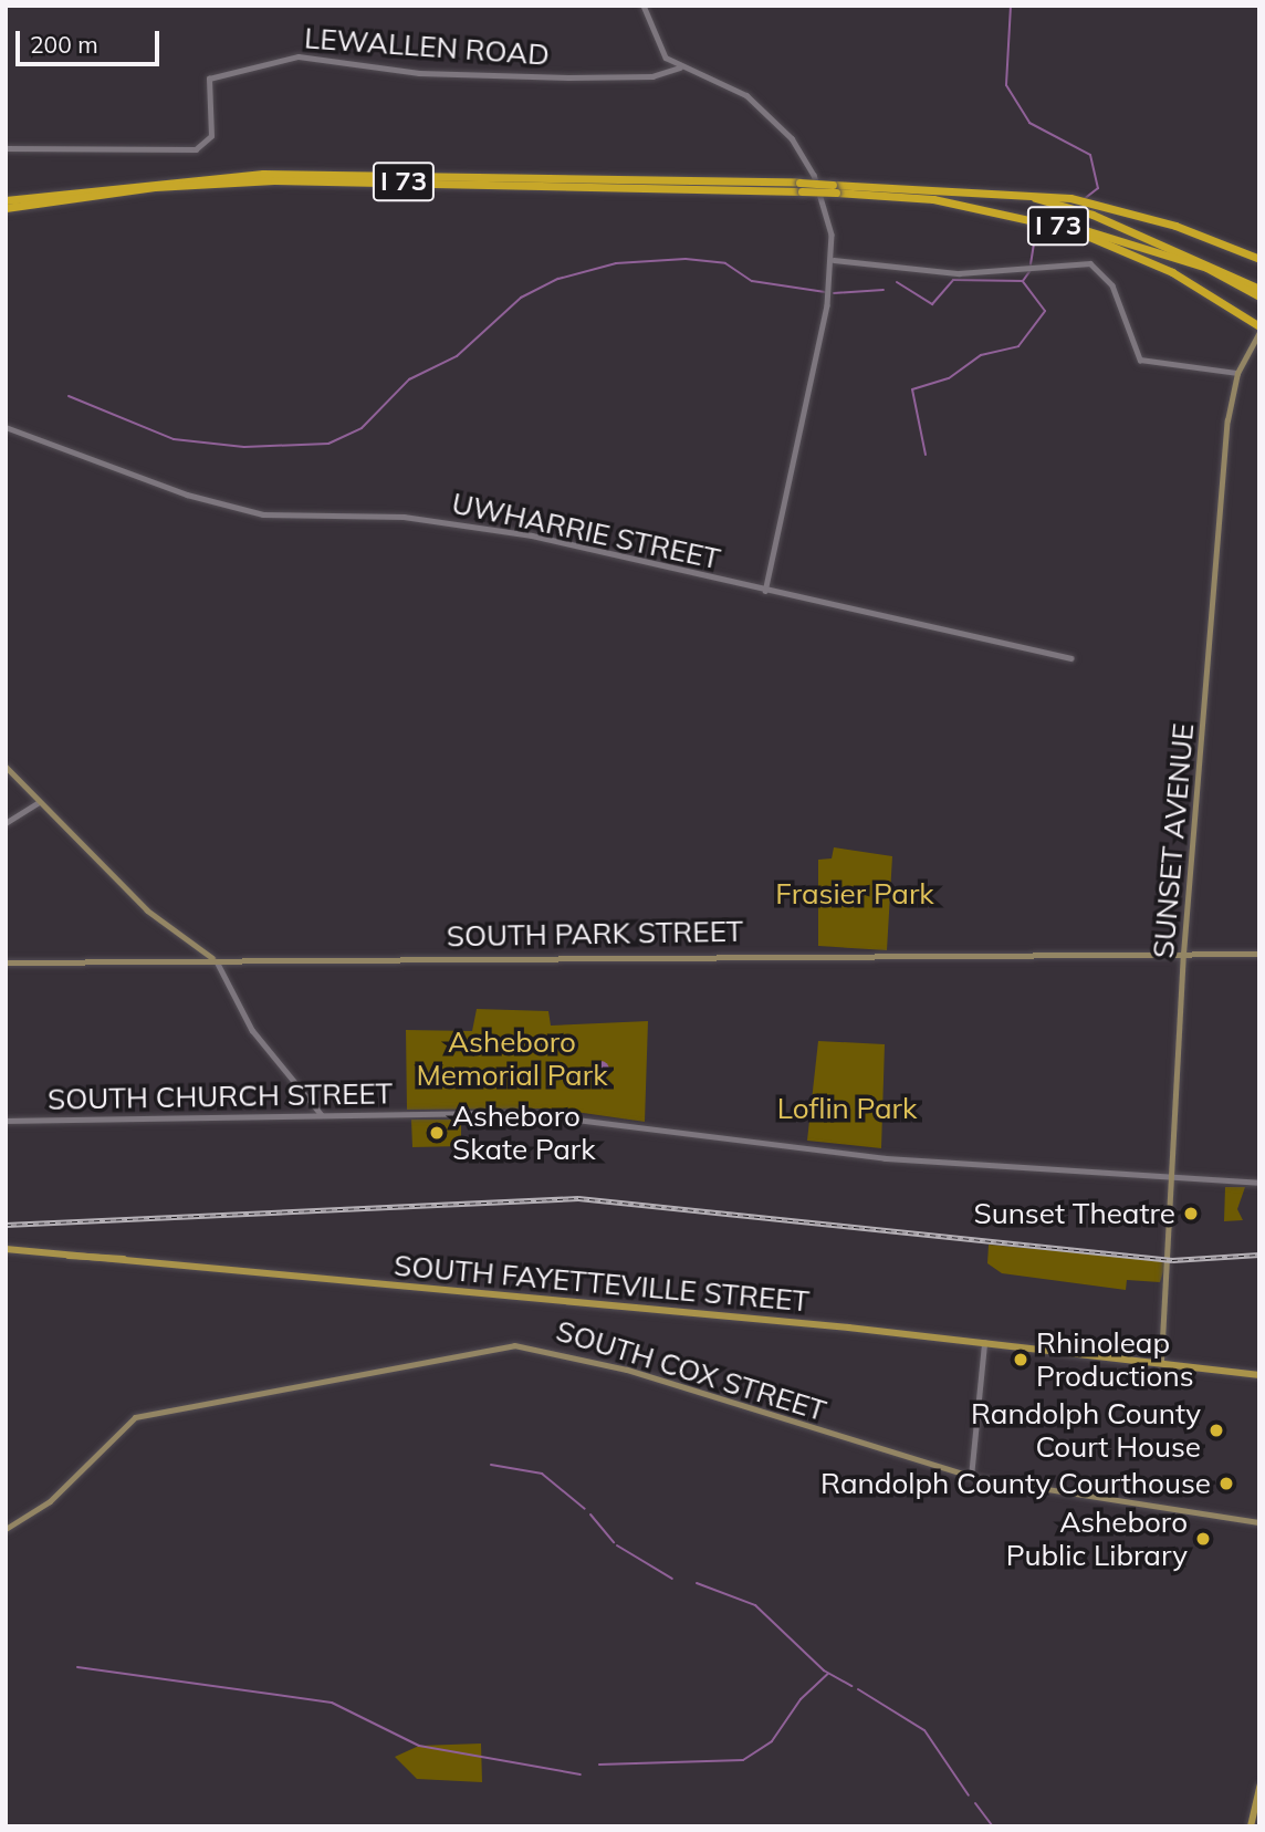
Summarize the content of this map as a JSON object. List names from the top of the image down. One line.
{"streets":{"highway":["I 73"],"main road":["SUNSET AVENUE","SOUTH PARK STREET","SOUTH FAYETTEVILLE STREET","SOUTH COX STREET"],"street":["LEWALLEN ROAD","UWHARRIE STREET","SOUTH CHURCH STREET"]},"crossings":[["I 73","SUNSET AVENUE"],["SUNSET AVENUE","SOUTH PARK STREET"],["SUNSET AVENUE","SOUTH CHURCH STREET"],["SUNSET AVENUE","SOUTH FAYETTEVILLE STREET"]],"parks":["Frasier Park","Asheboro Memorial Park","Loflin Park"],"places":["Asheboro Skate Park","Sunset Theatre","Rhinoleap Productions","Randolph County Court House","Randolph County Courthouse","Asheboro Public Library"],"scale_bar":"200 m"}
